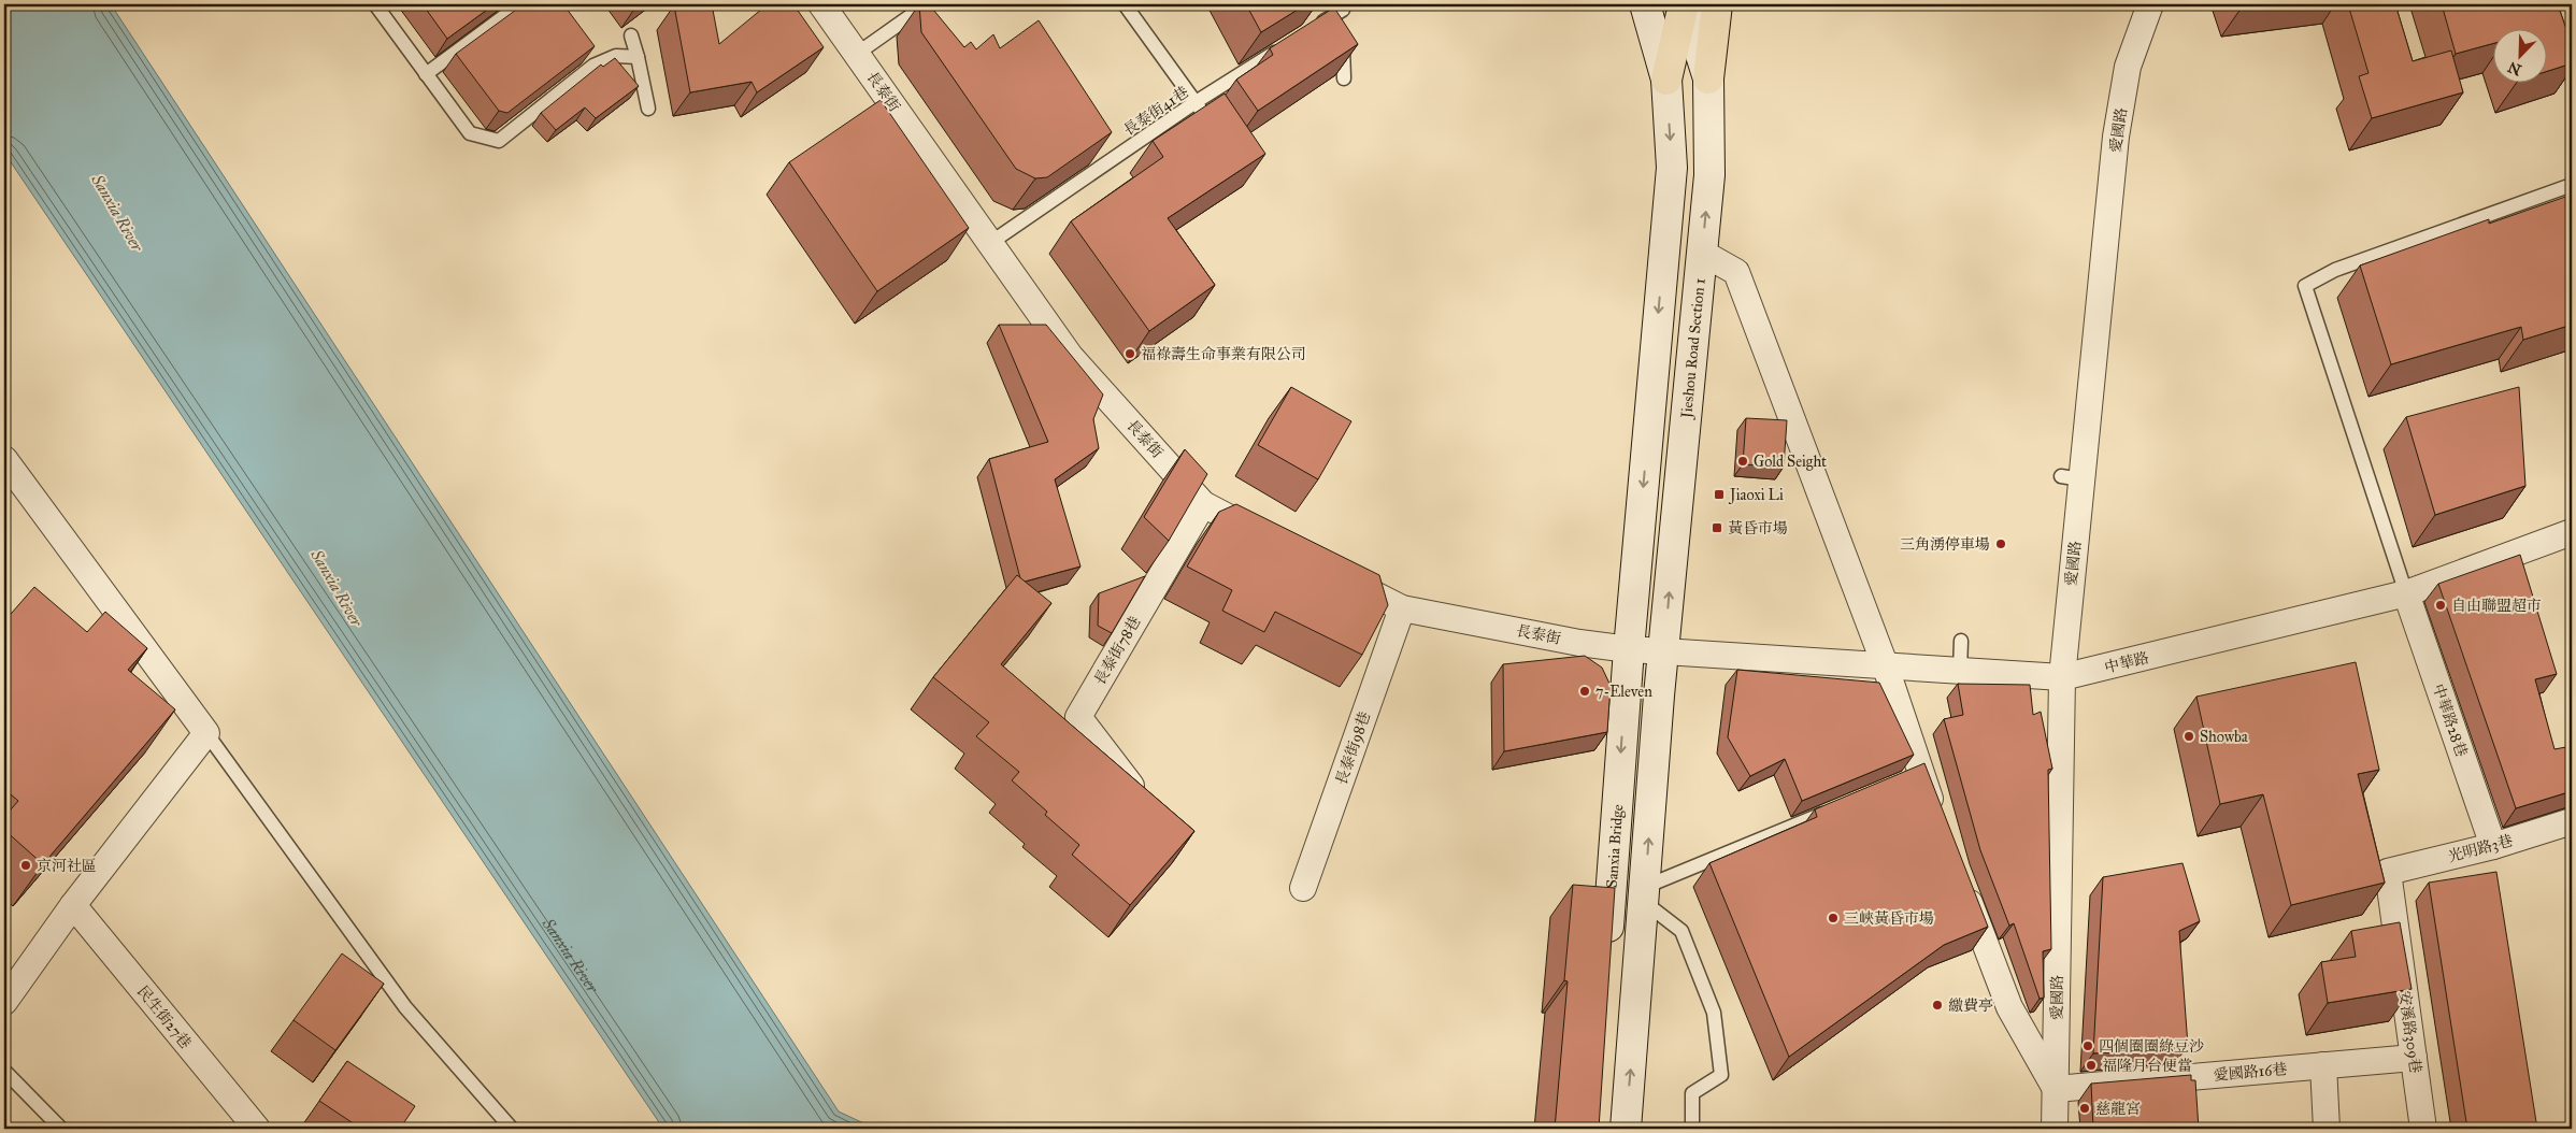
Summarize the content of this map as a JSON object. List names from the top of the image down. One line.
{"streets":{"main road":["Jieshou Road Section 1","Sanxia Bridge"],"street":["長泰街","愛國路","長泰街78巷","中華路","中華路28巷","長泰街98巷","光明路3巷","民生街27巷","安溪路309巷","愛國路16巷"],"lane":["長泰街41巷"]},"crossings":[["長泰街","長泰街41巷"],["長泰街","Jieshou Road Section 1"],["長泰街","長泰街78巷"],["長泰街","中華路"],["長泰街","長泰街98巷"],["長泰街","Sanxia Bridge"],["愛國路","中華路"],["愛國路","愛國路16巷"],["Jieshou Road Section 1","中華路"],["中華路","中華路28巷"],["中華路28巷","光明路3巷"],["光明路3巷","安溪路309巷"],["安溪路309巷","愛國路16巷"]],"one_way":["Sanxia Bridge"],"water":["Sanxia River"],"places":{"other":["福祿壽生命事業有限公司","Gold Seight","三角湧停車場","自由聯盟超市","7-Eleven","Showba","京河社區","三峽黃昏市場","繳費亭","四個圈圈綠豆沙","福隆月台便當","慈龍宮"],"transit":["Jiaoxi Li","黃昏市場"]},"north":"bottom left"}
